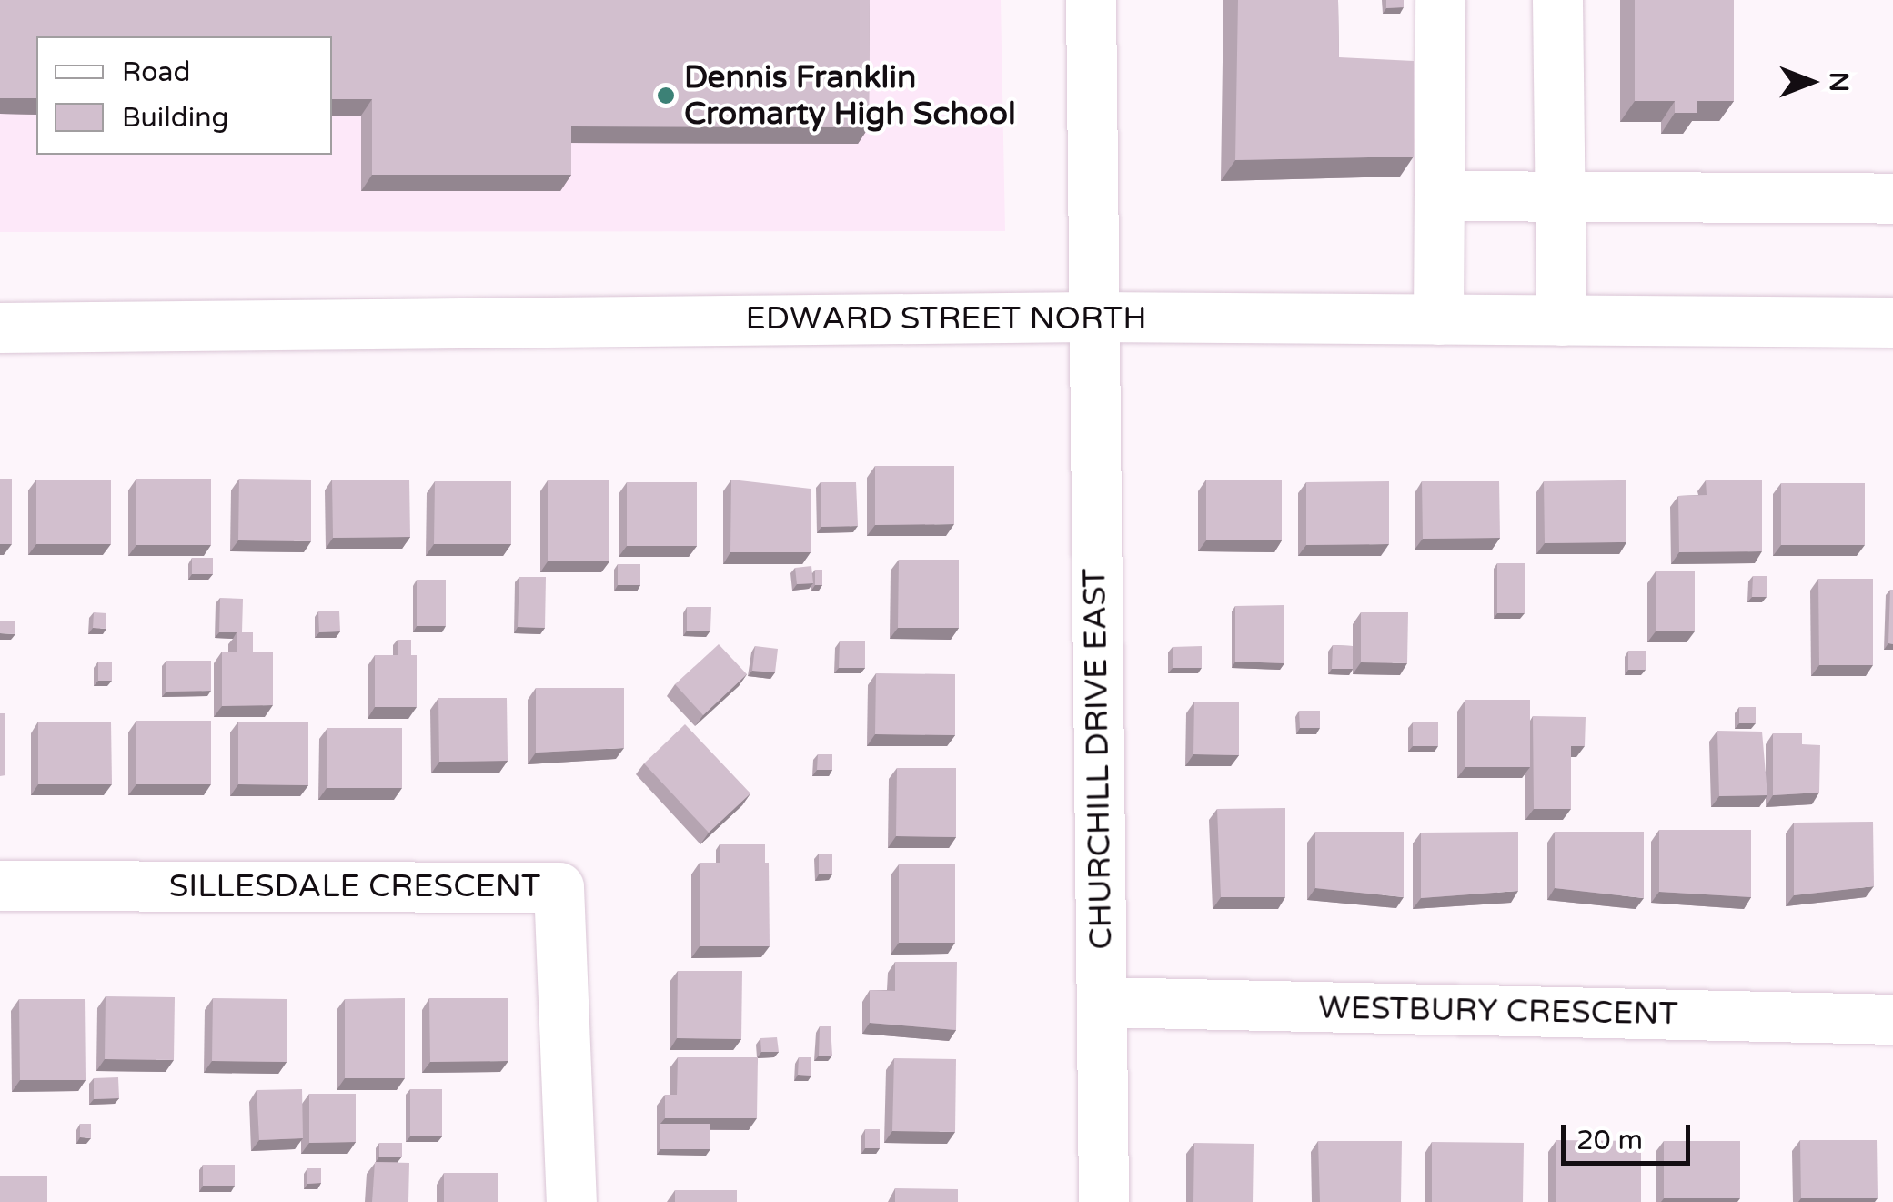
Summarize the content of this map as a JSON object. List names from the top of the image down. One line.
{"streets":{"street":["EDWARD STREET NORTH","CHURCHILL DRIVE EAST","SILLESDALE CRESCENT","WESTBURY CRESCENT"]},"crossings":[["EDWARD STREET NORTH","CHURCHILL DRIVE EAST"],["CHURCHILL DRIVE EAST","WESTBURY CRESCENT"]],"places":["Dennis Franklin Cromarty High School"],"legend":["Road","Building"],"scale_bar":"20 m","north":"right"}
